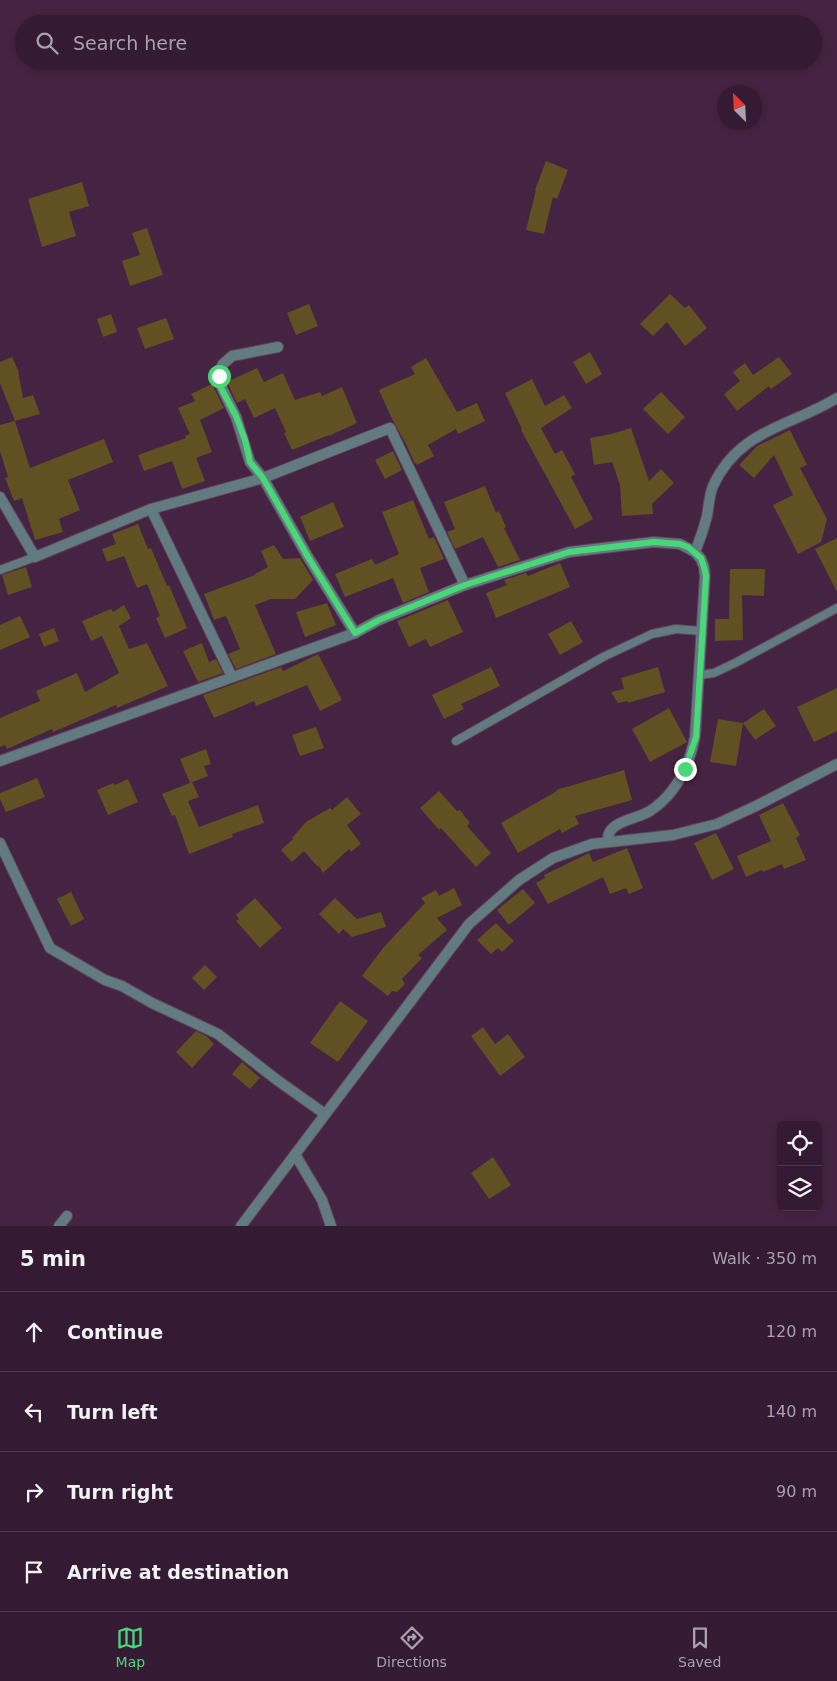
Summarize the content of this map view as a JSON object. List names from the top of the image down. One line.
{"north":"top left","page":{"search":"Search here","heading":["5 min","Walk · 350 m"],"list":[["Continue","120 m"],["Turn left","140 m"],["Turn right","90 m"],"Arrive at destination"],"nav":["Map","Directions","Saved"]}}
